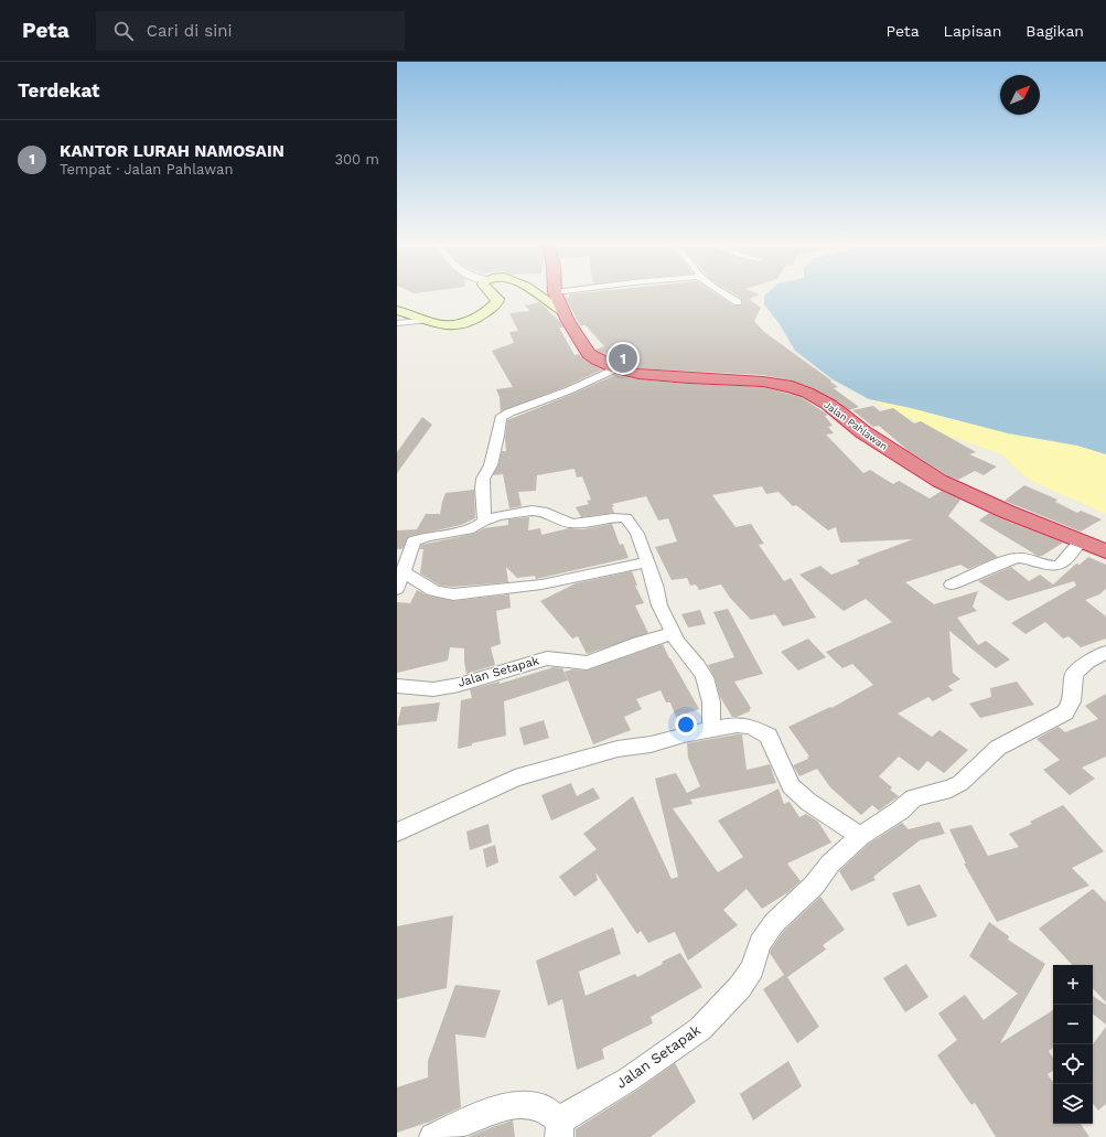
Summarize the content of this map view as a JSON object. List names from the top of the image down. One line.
{"streets":{"highway":["Jalan Pahlawan"],"street":["Jalan Setapak"]},"north":"top right","page":{"header":"Peta","search":"Cari di sini","nav":["Peta","Lapisan","Bagikan"],"heading":"Terdekat","list":[{"mark":"1","name":"KANTOR LURAH NAMOSAIN","note":"Tempat · Jalan Pahlawan","value":"300 m"}],"pins":"1","map_buttons":["+","−"]}}
